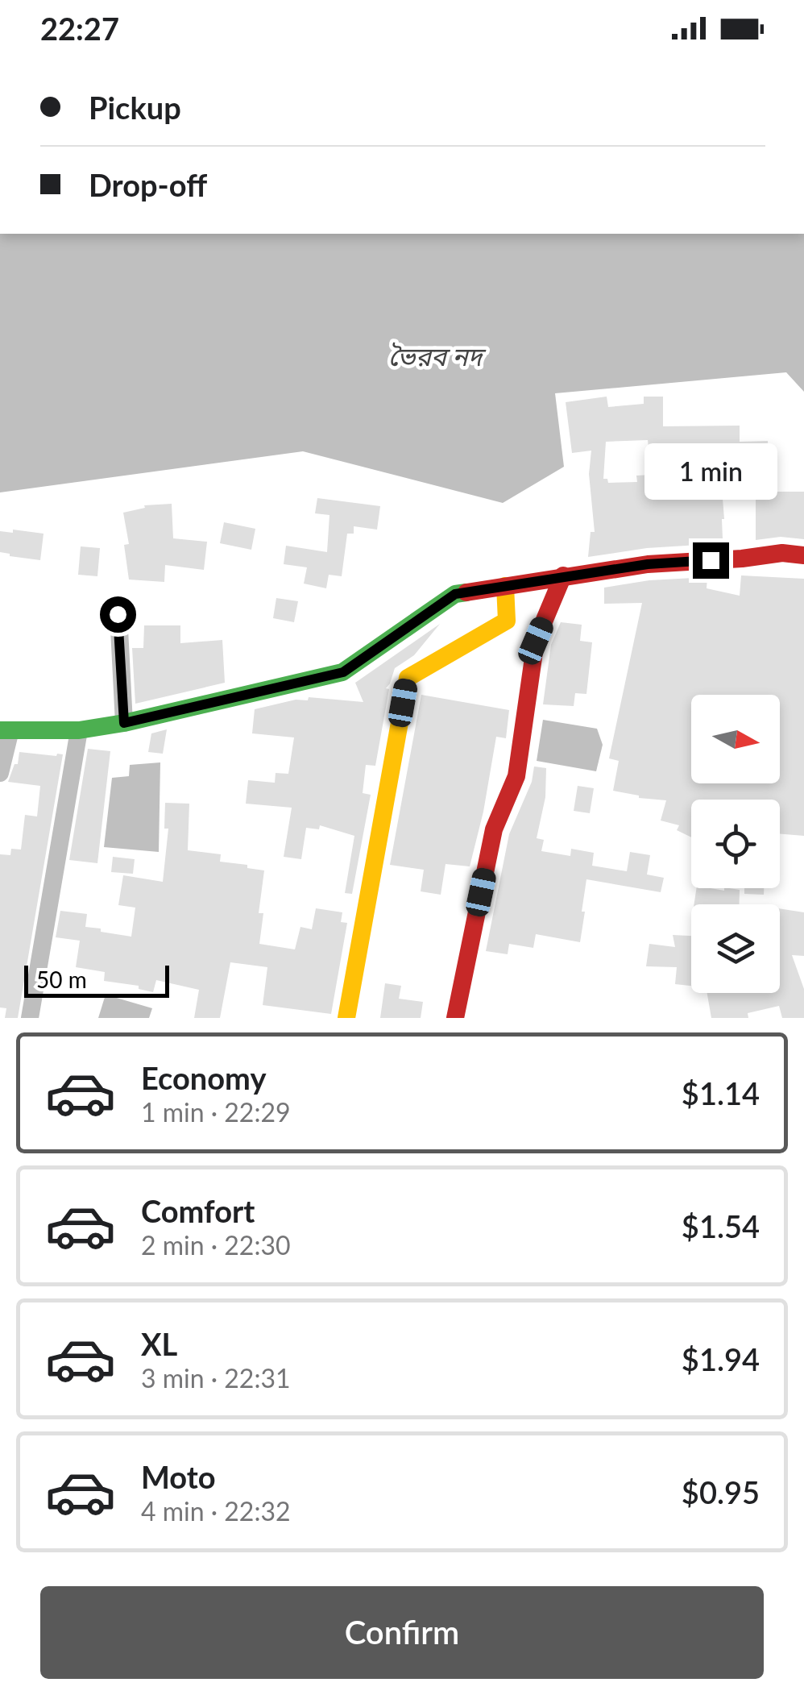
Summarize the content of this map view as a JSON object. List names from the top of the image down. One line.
{"water":["ভৈরব নদ"],"scale_bar":"50 m","north":"right","page":{"status":"22:27","banner":["Pickup","Drop-off"],"bubble":"1 min","scale":"50 m","list":[{"name":"Economy","note":"1 min · 22:29","value":"$1.14"},{"name":"Comfort","note":"2 min · 22:30","value":"$1.54"},{"name":"XL","note":"3 min · 22:31","value":"$1.94"},{"name":"Moto","note":"4 min · 22:32","value":"$0.95"}],"buttons":"Confirm"}}
